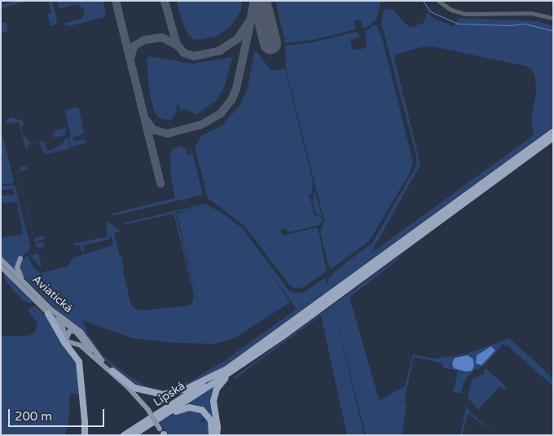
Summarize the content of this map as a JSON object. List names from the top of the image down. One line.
{"streets":{"highway":["Lipská"],"main road":["Aviatická"]},"scale_bar":"200 m"}
